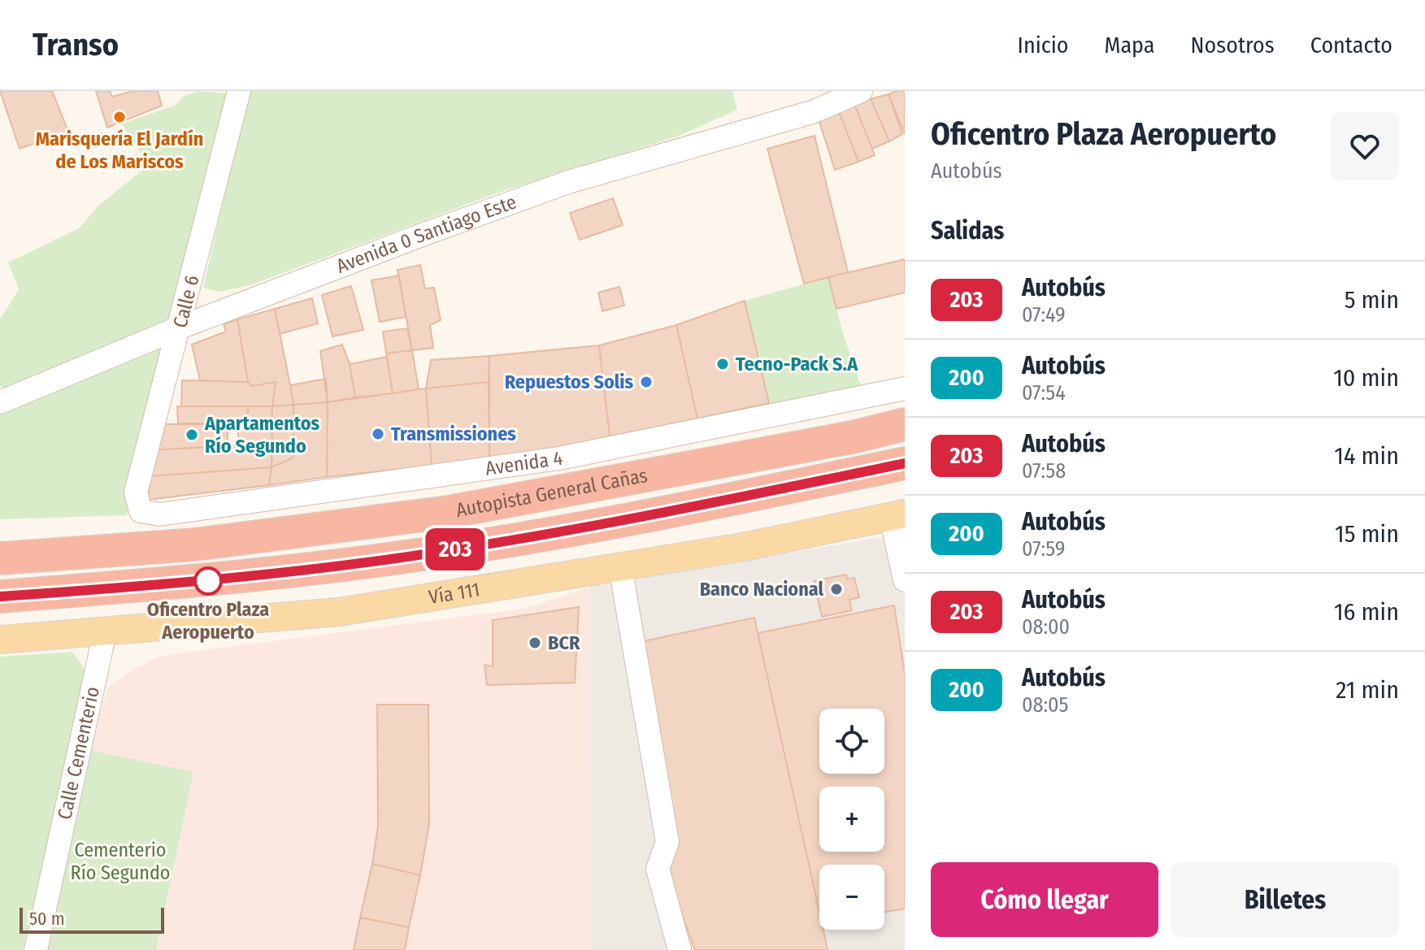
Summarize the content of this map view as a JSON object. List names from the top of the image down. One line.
{"streets":{"highway":["Autopista General Cañas"],"main road":["Vía 111"],"street":["Avenida 0 Santiago Este","Calle 6","Avenida 4","Calle Cementerio"]},"crossings":[["Avenida 0 Santiago Este","Calle 6"],["Calle 6","Avenida 4"],["Vía 111","Calle Cementerio"]],"parks":["Cementerio Río Segundo"],"places":["Marisquería El Jardín de Los Mariscos","Tecno-Pack S.A","Repuestos Solis","Transmissiones","Apartamentos Río Segundo","Oficentro Plaza Aeropuerto","Banco Nacional","BCR"],"lines":["bus line 203"],"scale_bar":"50 m","page":{"header":"Transo","nav":["Inicio","Mapa","Nosotros","Contacto"],"on_map":"203","heading":[["Oficentro Plaza Aeropuerto","Autobús"],"Salidas"],"list":[{"mark":"203","name":"Autobús","note":"07:49","value":"5 min"},{"mark":"200","name":"Autobús","note":"07:54","value":"10 min"},{"mark":"203","name":"Autobús","note":"07:58","value":"14 min"},{"mark":"200","name":"Autobús","note":"07:59","value":"15 min"},{"mark":"203","name":"Autobús","note":"08:00","value":"16 min"},{"mark":"200","name":"Autobús","note":"08:05","value":"21 min"}],"map_buttons":["+","−"],"buttons":["Cómo llegar","Billetes"],"scale":"50 m"}}
